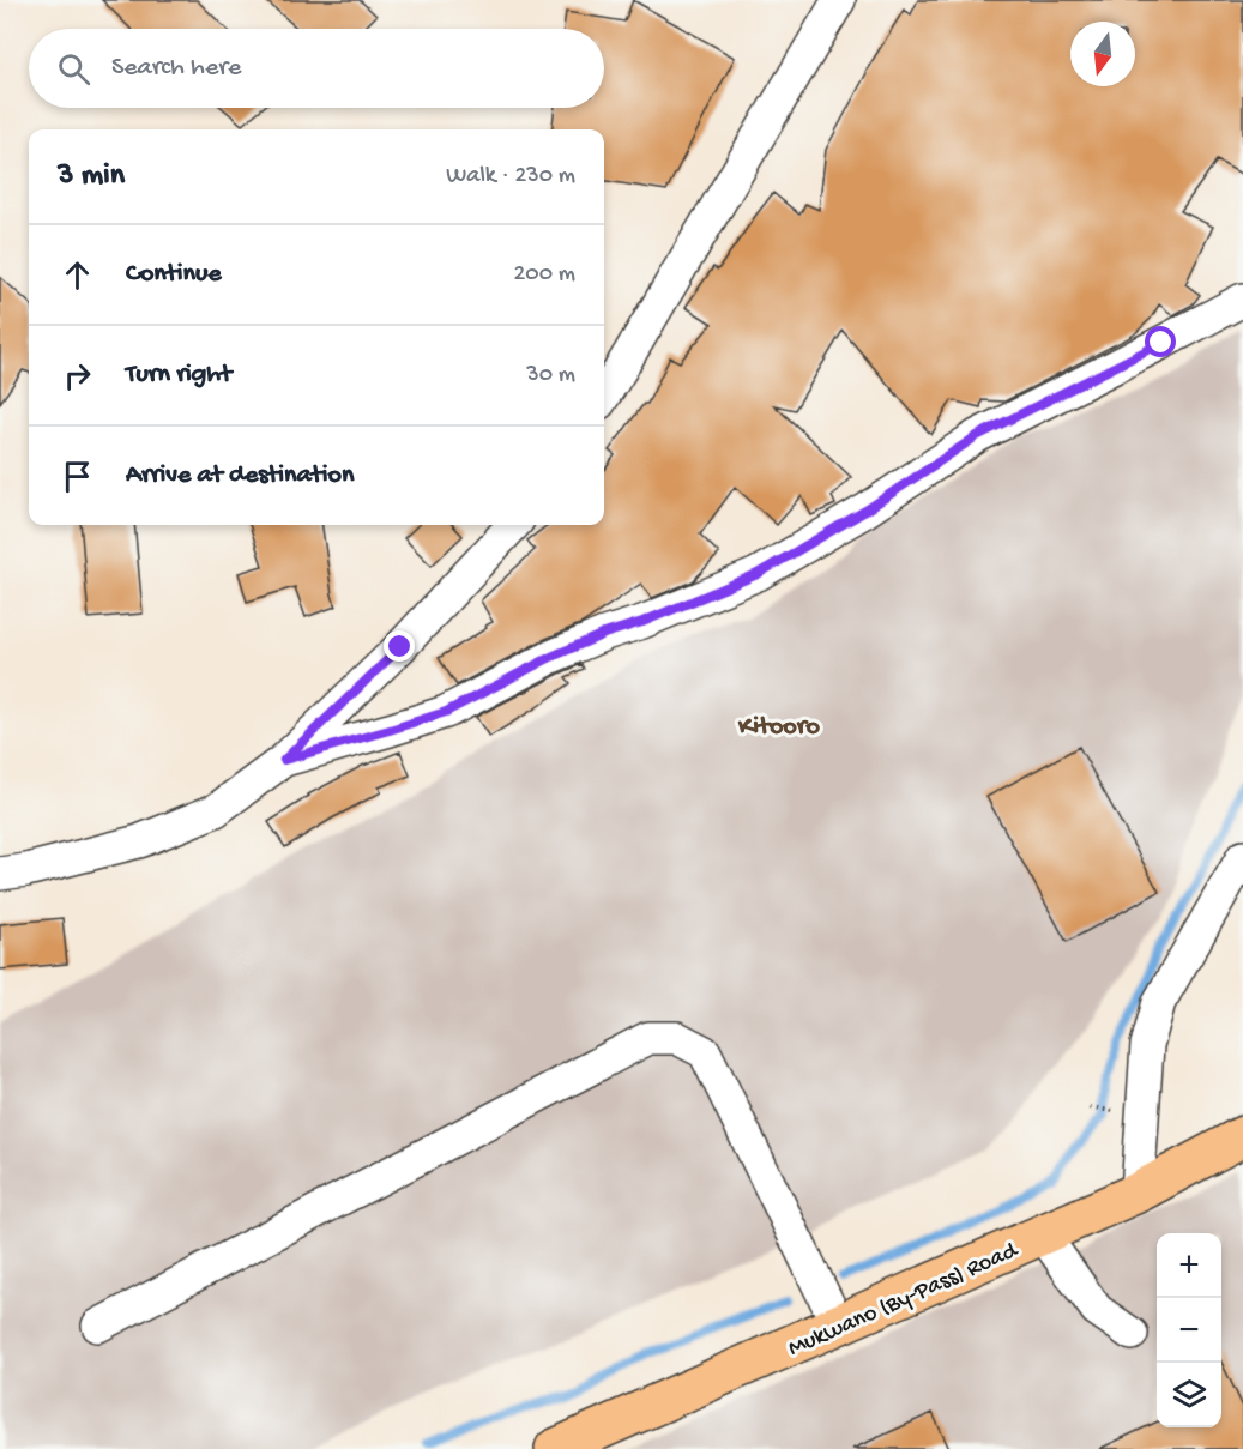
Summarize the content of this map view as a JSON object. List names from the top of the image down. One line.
{"streets":{"highway":["Mukwano (By-Pass) Road"]},"districts":["Kitooro"],"north":"bottom","page":{"search":"Search here","heading":["3 min","Walk · 230 m"],"list":[["Continue","200 m"],["Turn right","30 m"],"Arrive at destination"],"map_buttons":["+","−"]}}
